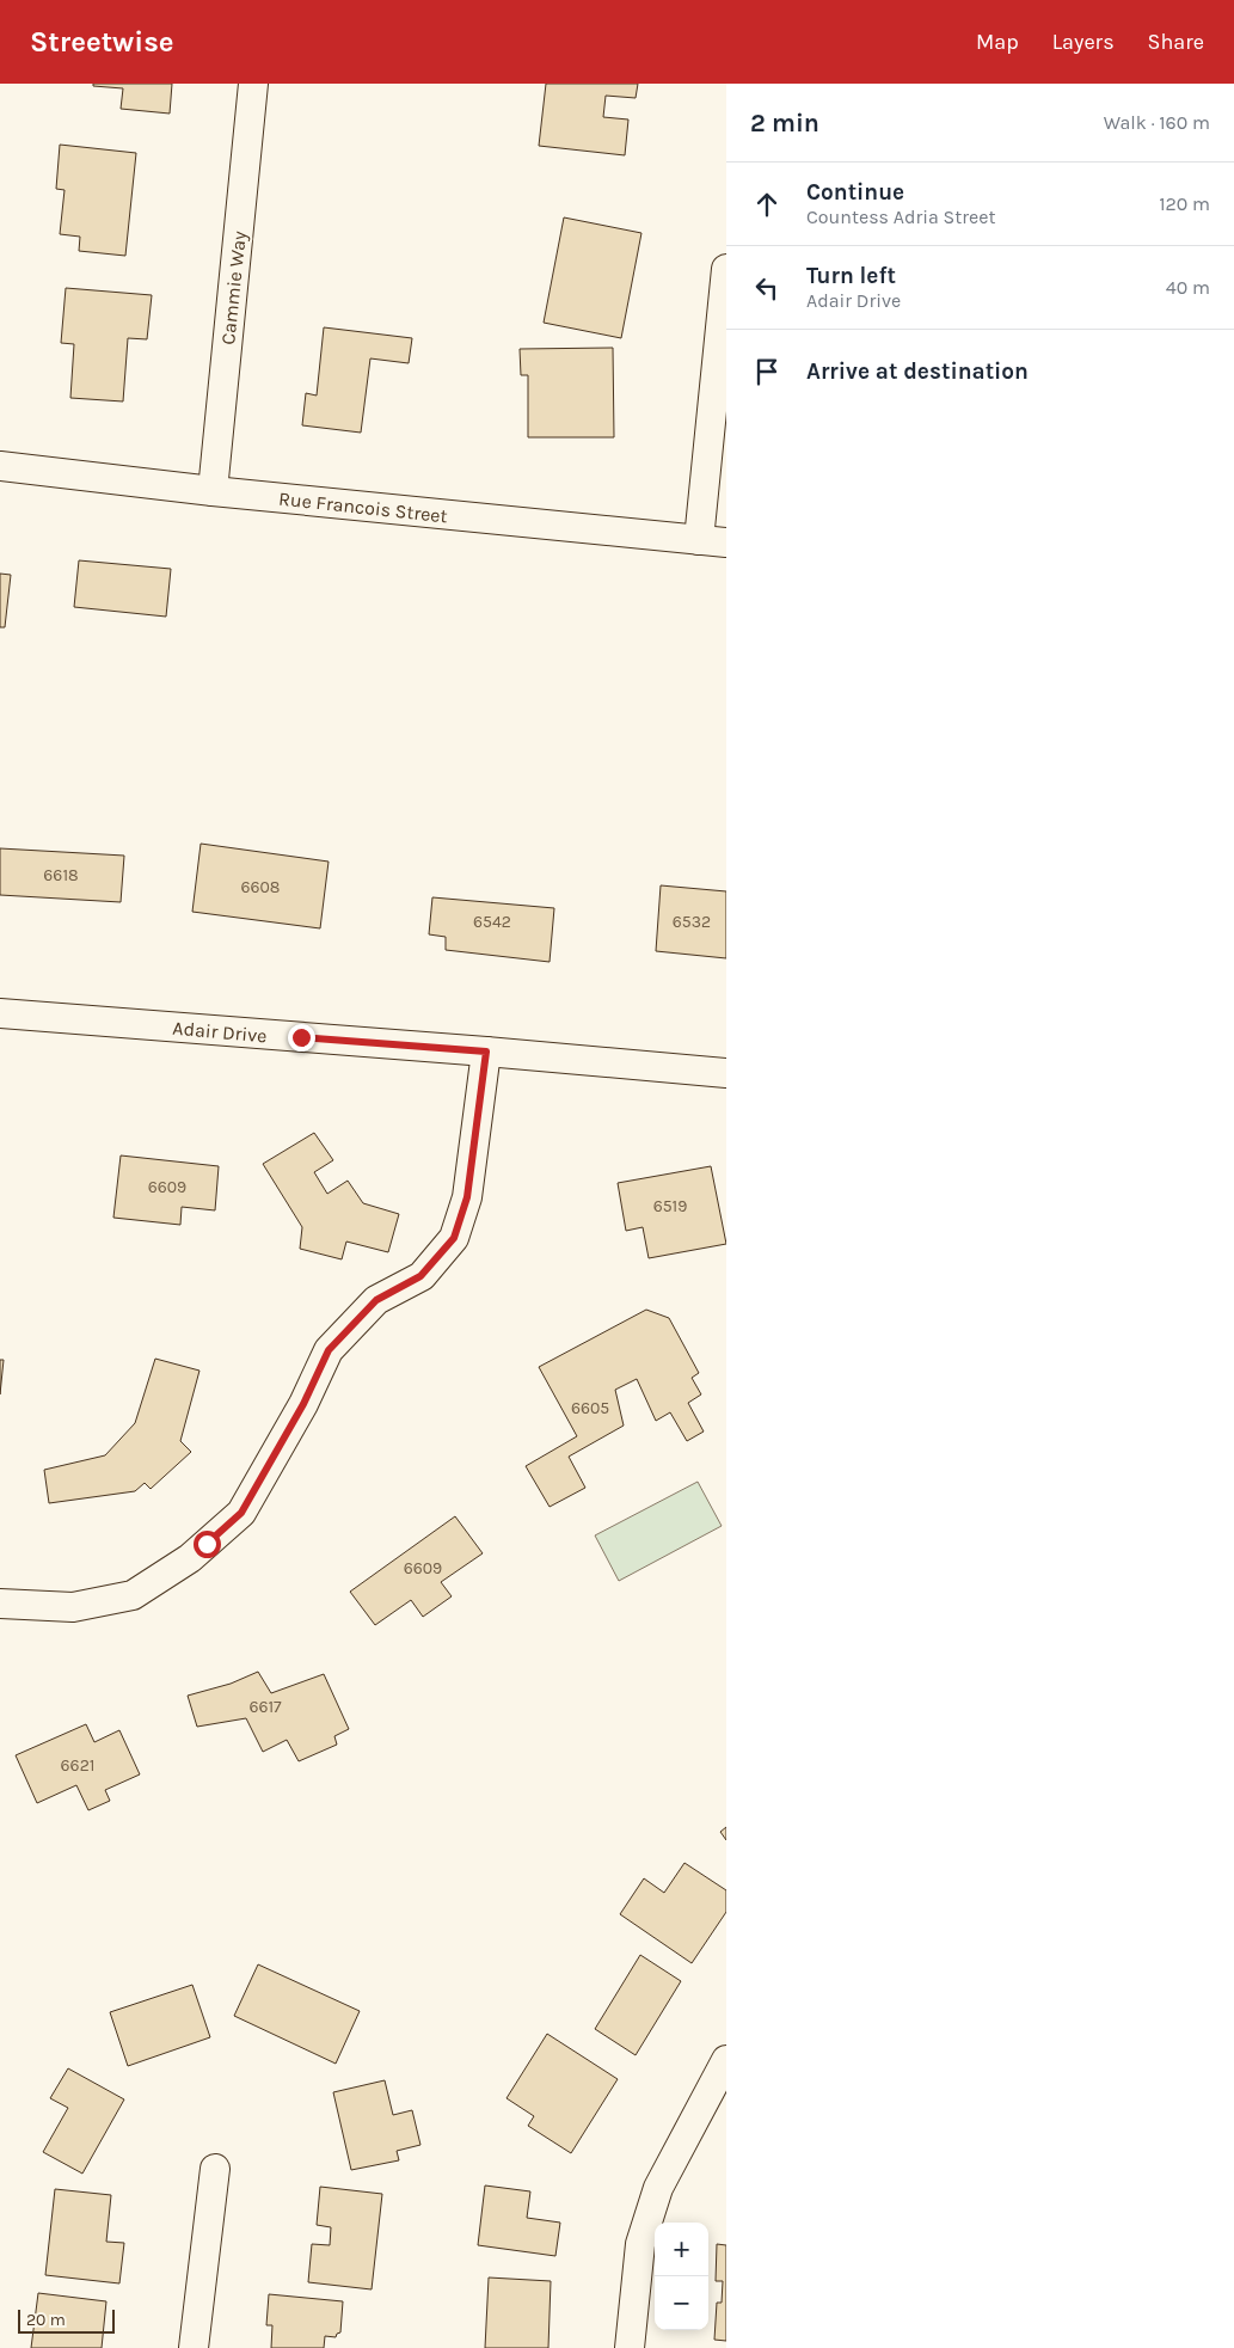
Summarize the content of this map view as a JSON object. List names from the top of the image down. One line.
{"streets":{"street":["Cammie Way","Rue Francois Street","Adair Drive"]},"crossings":[["Cammie Way","Rue Francois Street"]],"house_numbers":["6618","6608","6542","6532","6609","6519","6605","6609","6617","6621"],"scale_bar":"20 m","page":{"header":"Streetwise","nav":["Map","Layers","Share"],"heading":["2 min","Walk · 160 m"],"list":[["Continue","Countess Adria Street","120 m"],["Turn left","Adair Drive","40 m"],"Arrive at destination"],"map_buttons":["+","−"],"scale":"20 m"}}
